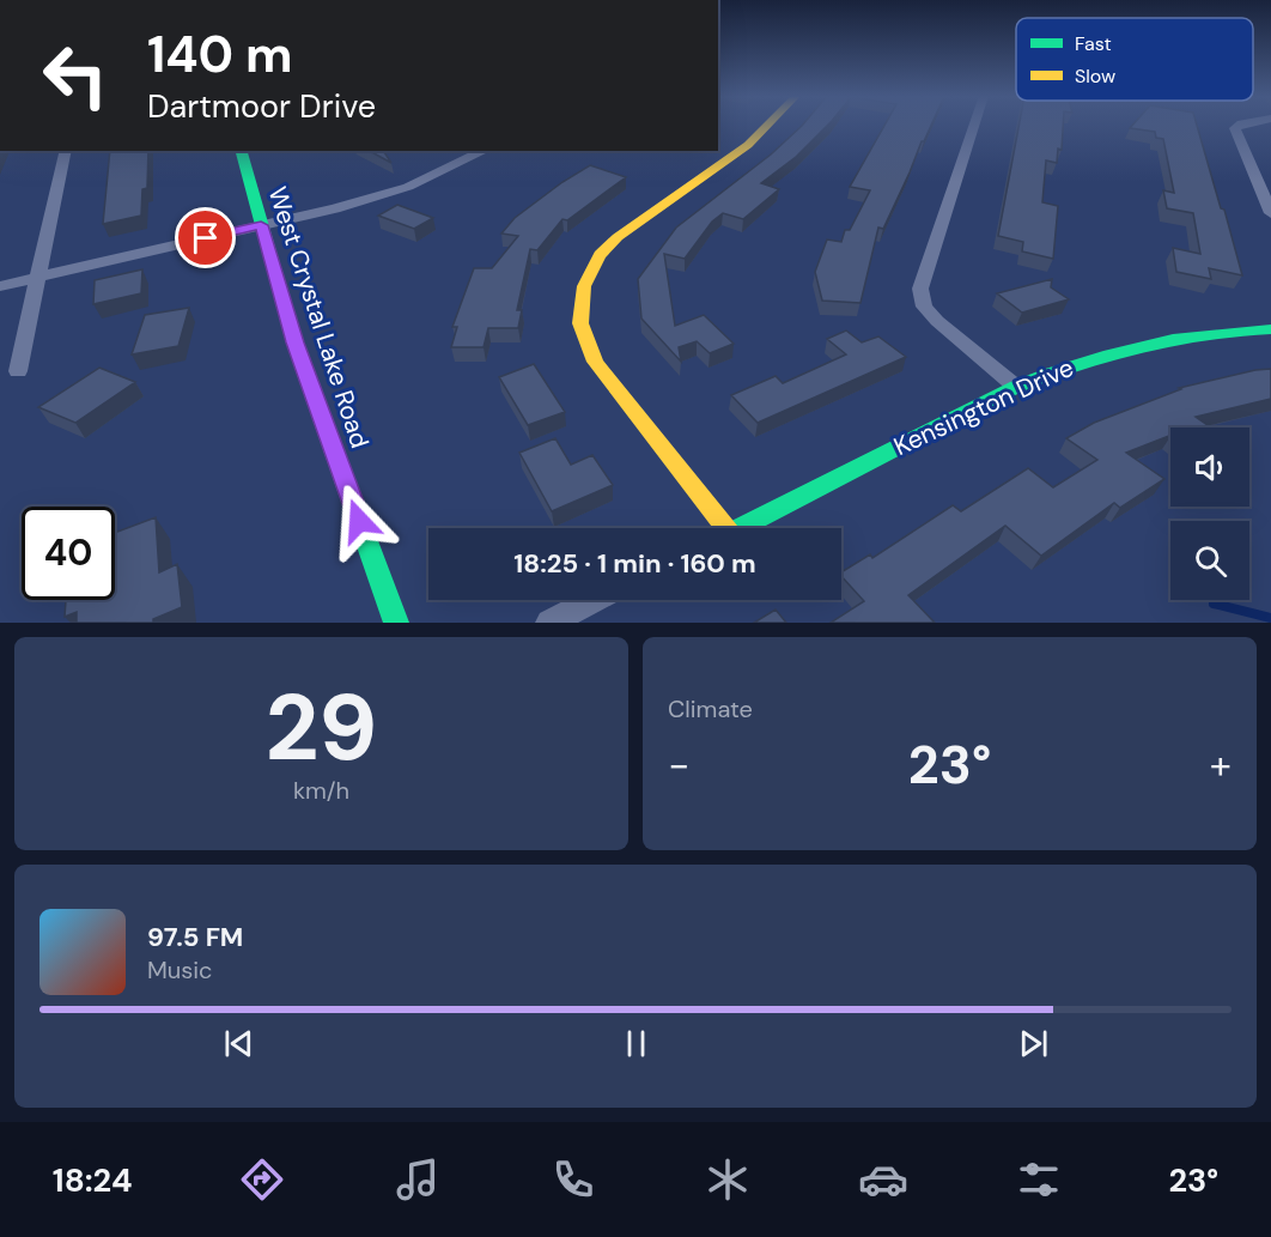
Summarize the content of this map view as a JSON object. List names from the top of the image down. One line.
{"streets":{"street":["West Crystal Lake Road","Kensington Drive"]},"legend":["Fast","Slow"],"page":{"turn":["140 m","Dartmoor Drive"],"limit":"40","trip":"18:25 · 1 min · 160 m","tile":[["29","km/h"],"Climate"],"heat":["−","23°","+"],"song":["97.5 FM","Music"],"tabs":["18:24","23°"]}}
